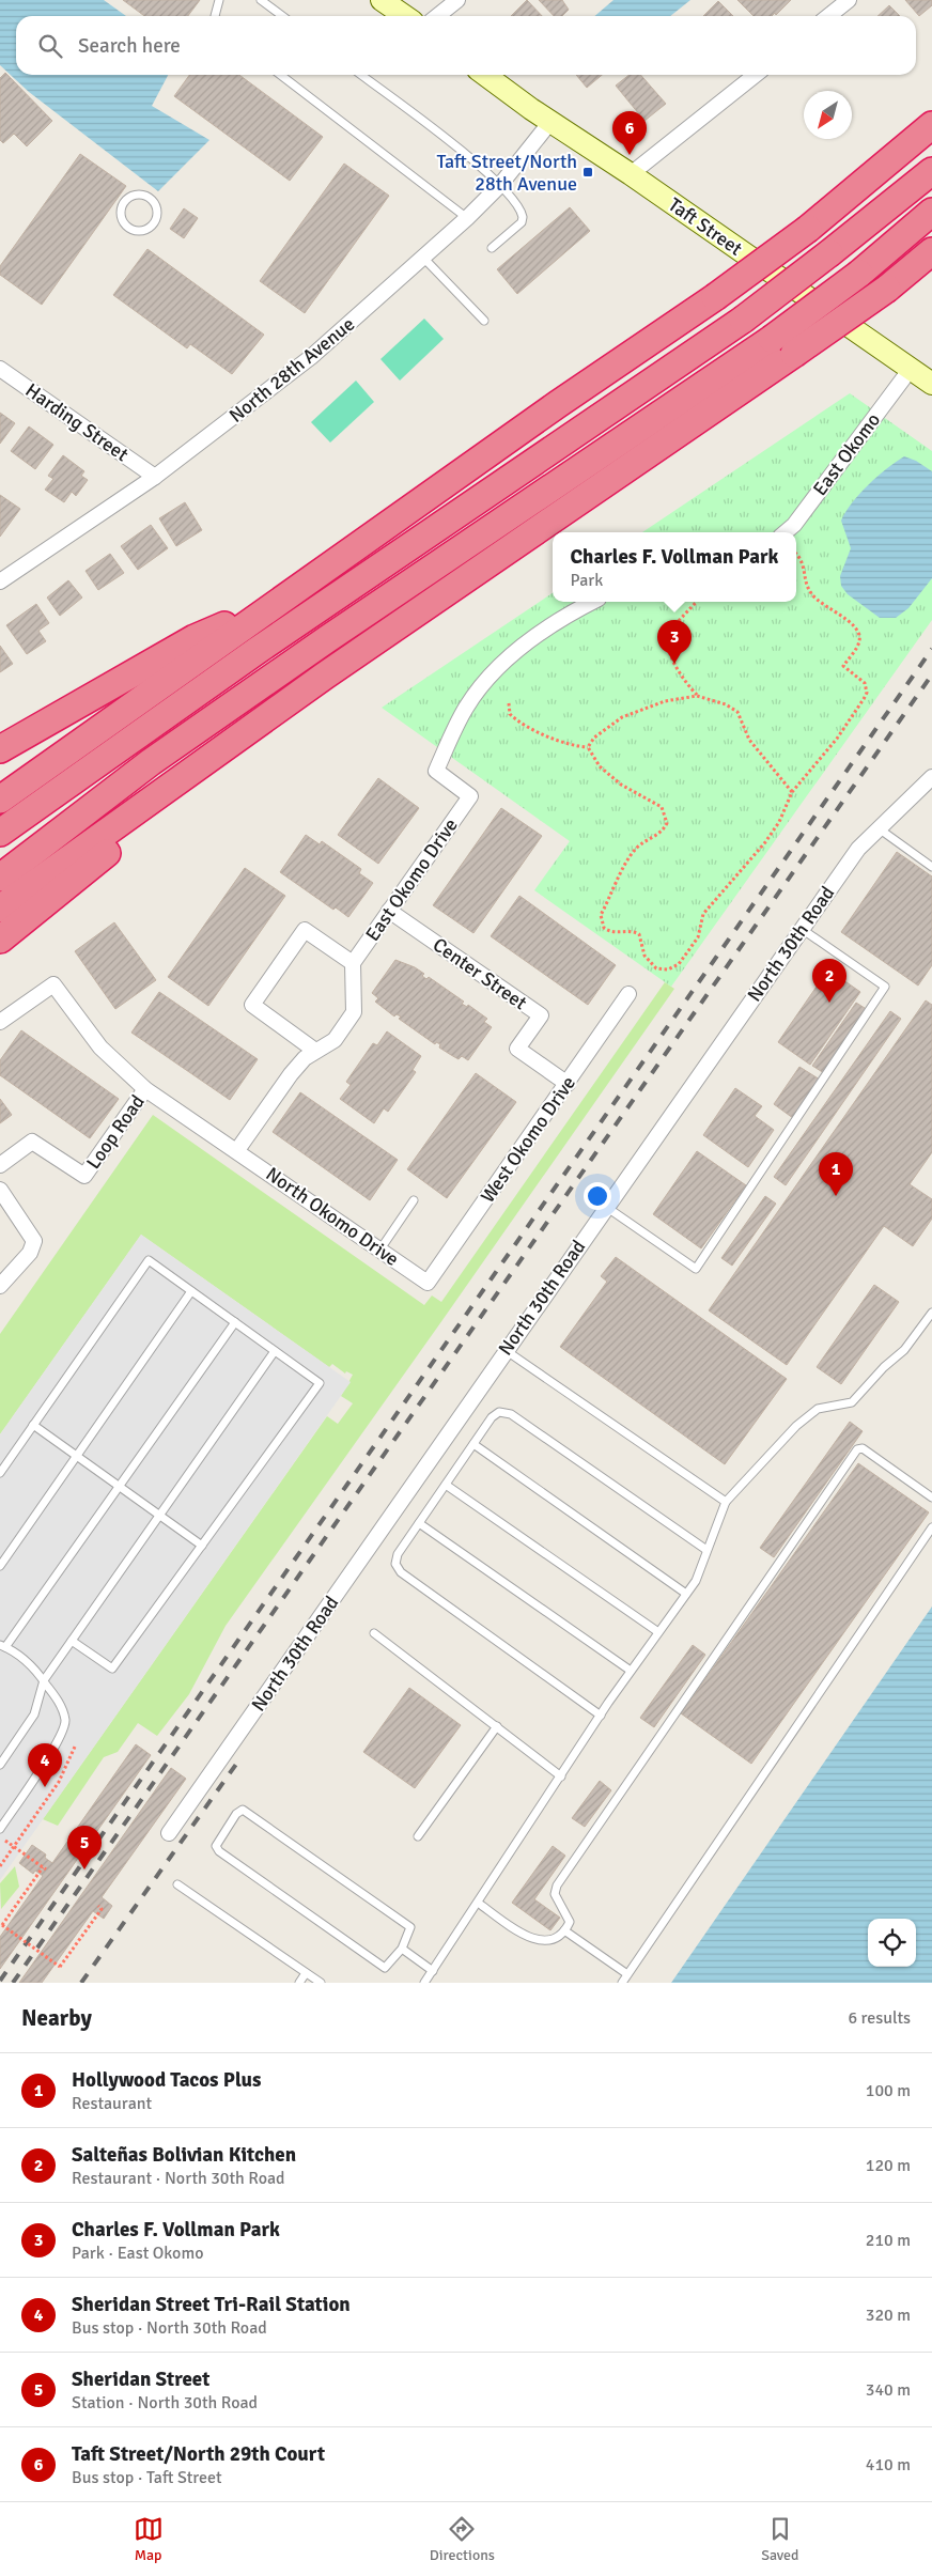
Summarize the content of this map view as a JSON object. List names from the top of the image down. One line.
{"streets":{"street":["Taft Street","North 28th Avenue","Harding Street","East Okomo","East Okomo Drive","North 30th Road","Center Street","Loop Road","West Okomo Drive","North Okomo Drive"]},"crossings":[["Taft Street","North 28th Avenue"],["Taft Street","East Okomo"],["North 28th Avenue","Harding Street"],["East Okomo Drive","Center Street"],["Center Street","West Okomo Drive"],["Loop Road","North Okomo Drive"],["West Okomo Drive","North Okomo Drive"]],"places":{"transit":["Taft Street/North 28th Avenue"]},"north":"bottom left","page":{"search":"Search here","pins":["6","3","2","1","4","5"],"popup":["Charles F. Vollman Park","Park"],"heading":["Nearby","6 results"],"list":[{"mark":"1","name":"Hollywood Tacos Plus","note":"Restaurant","value":"100 m"},{"mark":"2","name":"Salteñas Bolivian Kitchen","note":"Restaurant · North 30th Road","value":"120 m"},{"mark":"3","name":"Charles F. Vollman Park","note":"Park · East Okomo","value":"210 m"},{"mark":"4","name":"Sheridan Street Tri-Rail Station","note":"Bus stop · North 30th Road","value":"320 m"},{"mark":"5","name":"Sheridan Street","note":"Station · North 30th Road","value":"340 m"},{"mark":"6","name":"Taft Street/North 29th Court","note":"Bus stop · Taft Street","value":"410 m"}],"nav":["Map","Directions","Saved"]}}
